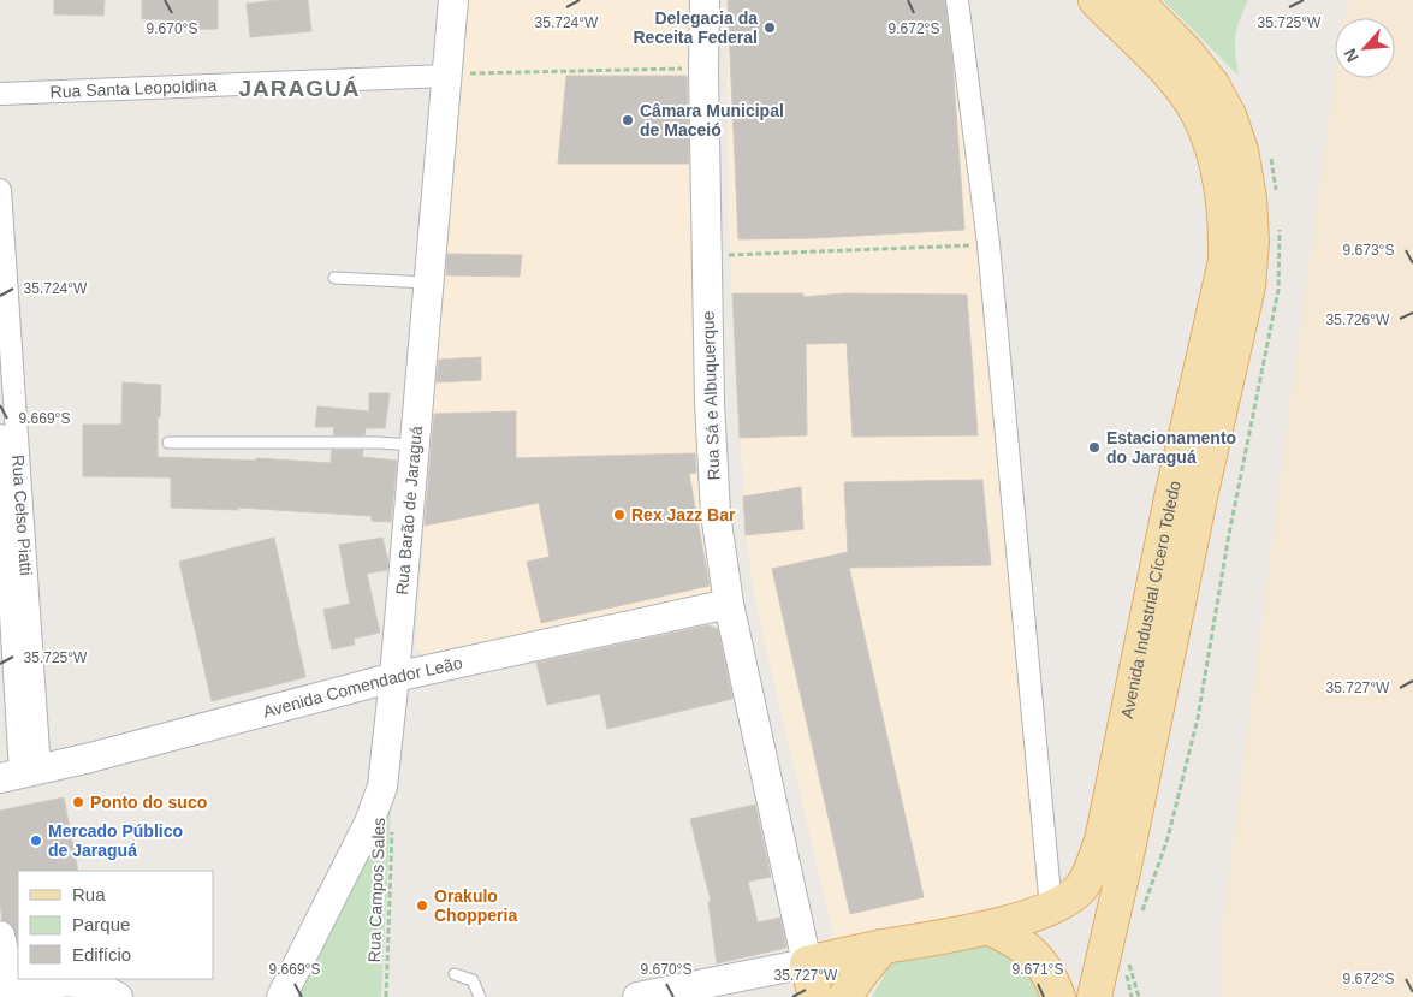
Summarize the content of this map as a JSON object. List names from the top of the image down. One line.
{"streets":{"main road":["Avenida Industrial Cícero Toledo"],"street":["Rua Santa Leopoldina","Rua Sá e Albuquerque","Rua Barão de Jaraguá","Rua Celso Piatti","Avenida Comendador Leão"],"path":["Rua Campos Sales"]},"crossings":[["Rua Santa Leopoldina","Rua Barão de Jaraguá"],["Rua Sá e Albuquerque","Avenida Industrial Cícero Toledo"],["Rua Sá e Albuquerque","Avenida Comendador Leão"],["Rua Barão de Jaraguá","Avenida Comendador Leão"],["Rua Celso Piatti","Avenida Comendador Leão"]],"districts":["JARAGUÁ"],"places":["Delegacia da Receita Federal","Câmara Municipal de Maceió","Estacionamento do Jaraguá","Rex Jazz Bar","Ponto do suco","Mercado Público de Jaraguá","Orakulo Chopperia"],"legend":["Rua","Parque","Edifício"],"north":"bottom left","coordinates":["35.724°W","35.725°W","9.670°S","9.672°S","9.673°S","35.726°W","9.669°S","35.727°W","9.671°S"]}
